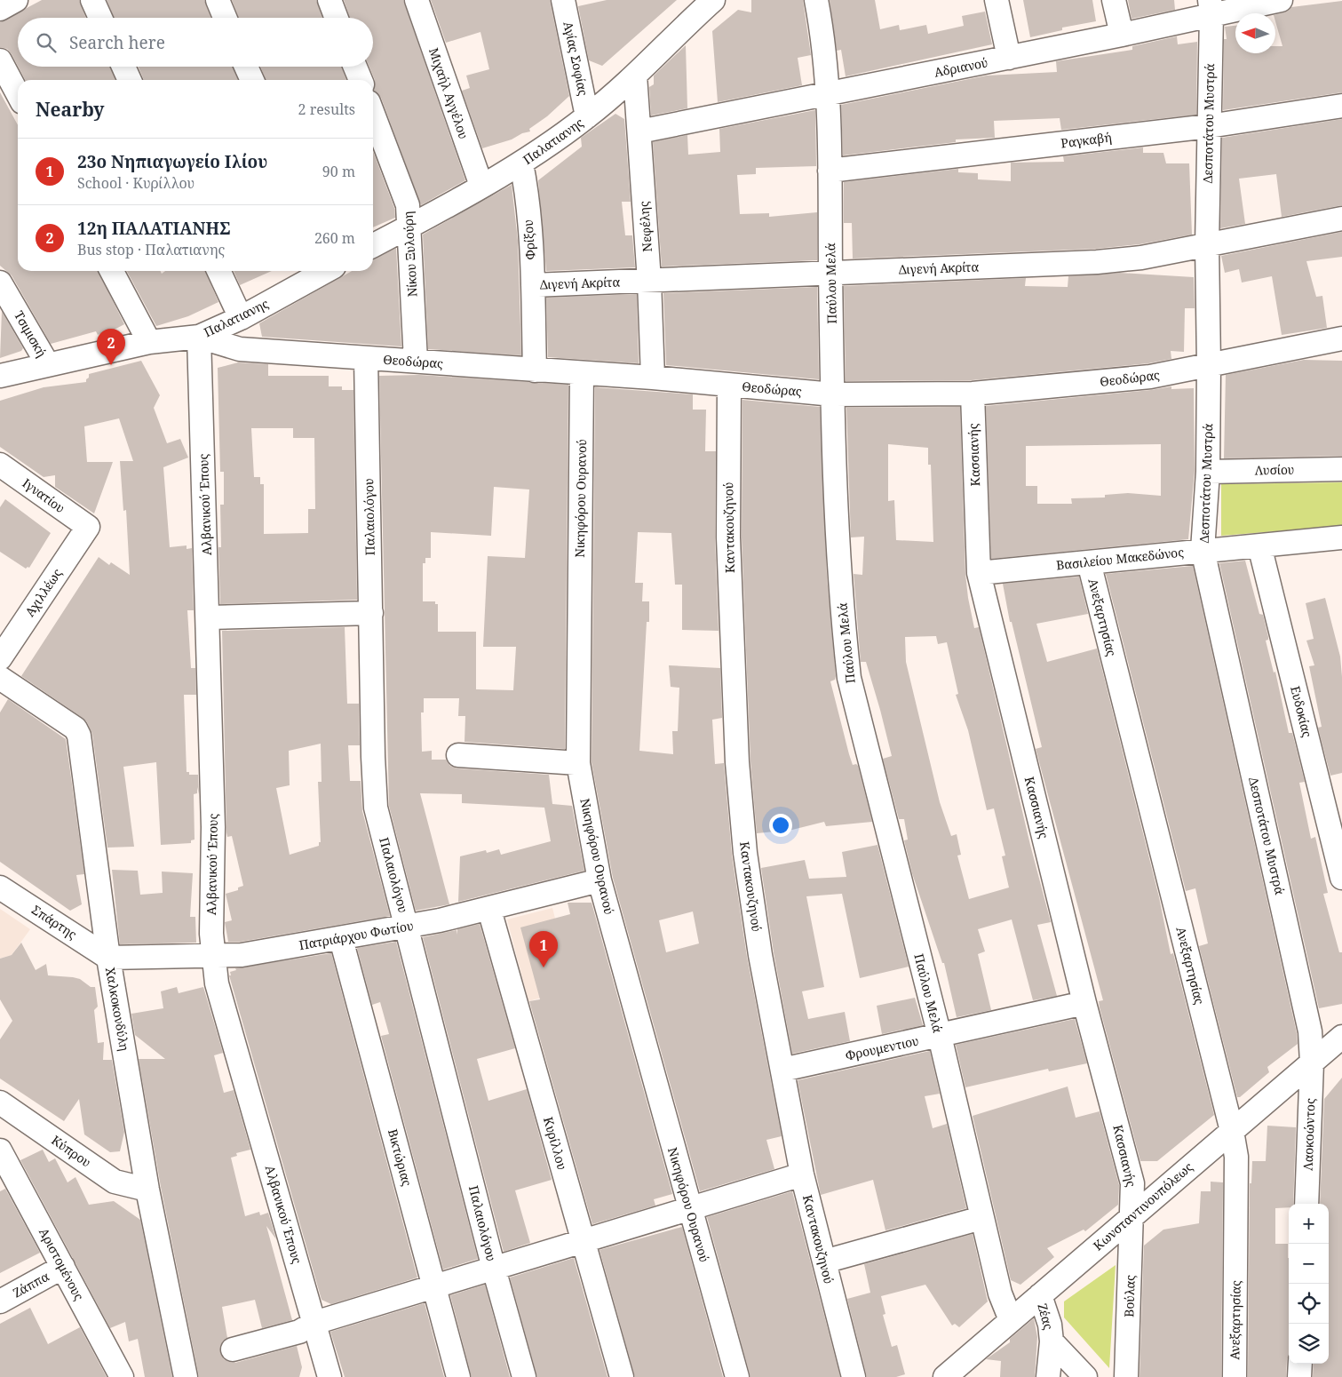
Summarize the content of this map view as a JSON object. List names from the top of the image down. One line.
{"streets":{"street":["Αγίας Σοφίας","Αδριανού","Μιχαήλ Αγγέλου","Δεσποτάτου Μυστρά","Ραγκαβή","Παλατιανης","Νεφέλης","Φρίξου","Νίκου Ξυλούρη","Διγενή Ακρίτα","Παύλου Μελά","Τσιμισκή","Θεοδώρας","Κασσιανής","Λυσίου","Ιγνατίου","Νικηφόρου Ουρανού","Αλβανικού Έπους","Παλαιολόγου","Καντακουζηνού","Βασιλείου Μακεδώνος","Αχιλλέως","Ανεξαρτησίας","Ευδοκίας","Σπάρτης","Πατριάρχου Φωτίου","Χαλκοκονδύλη","Φρουμεντιου","Λαοκοώντος","Κυρίλλου","Κύπρου","Βικτώριας","Κωνσταντινουπόλεως","Αριστομένους","Ζάππα","Βούλας","Ζέας"]},"crossings":[["Αγίας Σοφίας","Παλατιανης"],["Αδριανού","Δεσποτάτου Μυστρά"],["Αδριανού","Νεφέλης"],["Αδριανού","Παύλου Μελά"],["Μιχαήλ Αγγέλου","Παλατιανης"],["Δεσποτάτου Μυστρά","Ραγκαβή"],["Δεσποτάτου Μυστρά","Διγενή Ακρίτα"],["Δεσποτάτου Μυστρά","Θεοδώρας"],["Δεσποτάτου Μυστρά","Λυσίου"],["Δεσποτάτου Μυστρά","Βασιλείου Μακεδώνος"],["Δεσποτάτου Μυστρά","Λαοκοώντος"],["Δεσποτάτου Μυστρά","Κωνσταντινουπόλεως"],["Ραγκαβή","Παύλου Μελά"],["Παλατιανης","Νεφέλης"],["Παλατιανης","Φρίξου"],["Παλατιανης","Νίκου Ξυλούρη"],["Παλατιανης","Τσιμισκή"],["Παλατιανης","Θεοδώρας"],["Παλατιανης","Αλβανικού Έπους"],["Νεφέλης","Διγενή Ακρίτα"],["Νεφέλης","Θεοδώρας"],["Φρίξου","Διγενή Ακρίτα"],["Φρίξου","Θεοδώρας"],["Νίκου Ξυλούρη","Θεοδώρας"],["Διγενή Ακρίτα","Παύλου Μελά"],["Παύλου Μελά","Θεοδώρας"],["Παύλου Μελά","Φρουμεντιου"],["Παύλου Μελά","Κωνσταντινουπόλεως"],["Θεοδώρας","Κασσιανής"],["Θεοδώρας","Νικηφόρου Ουρανού"],["Θεοδώρας","Αλβανικού Έπους"],["Θεοδώρας","Παλαιολόγου"],["Θεοδώρας","Καντακουζηνού"],["Κασσιανής","Βασιλείου Μακεδώνος"],["Κασσιανής","Φρουμεντιου"],["Κασσιανής","Κωνσταντινουπόλεως"],["Κασσιανής","Βούλας"],["Ιγνατίου","Αχιλλέως"],["Νικηφόρου Ουρανού","Πατριάρχου Φωτίου"],["Αλβανικού Έπους","Πατριάρχου Φωτίου"],["Παλαιολόγου","Πατριάρχου Φωτίου"],["Καντακουζηνού","Φρουμεντιου"],["Βασιλείου Μακεδώνος","Ανεξαρτησίας"],["Βασιλείου Μακεδώνος","Ευδοκίας"],["Ανεξαρτησίας","Κωνσταντινουπόλεως"],["Σπάρτης","Πατριάρχου Φωτίου"],["Σπάρτης","Χαλκοκονδύλη"],["Πατριάρχου Φωτίου","Χαλκοκονδύλη"],["Πατριάρχου Φωτίου","Κυρίλλου"],["Πατριάρχου Φωτίου","Βικτώριας"],["Χαλκοκονδύλη","Κύπρου"],["Λαοκοώντος","Κωνσταντινουπόλεως"],["Κωνσταντινουπόλεως","Βούλας"],["Κωνσταντινουπόλεως","Ζέας"],["Αριστομένους","Ζάππα"]],"north":"left","page":{"search":"Search here","heading":["Nearby","2 results"],"list":[{"mark":"1","name":"23ο Νηπιαγωγείο Ιλίου","note":"School · Κυρίλλου","value":"90 m"},{"mark":"2","name":"12η ΠΑΛΑΤΙΑΝΗΣ","note":"Bus stop · Παλατιανης","value":"260 m"}],"pins":["2","1"],"map_buttons":["+","−"]}}
